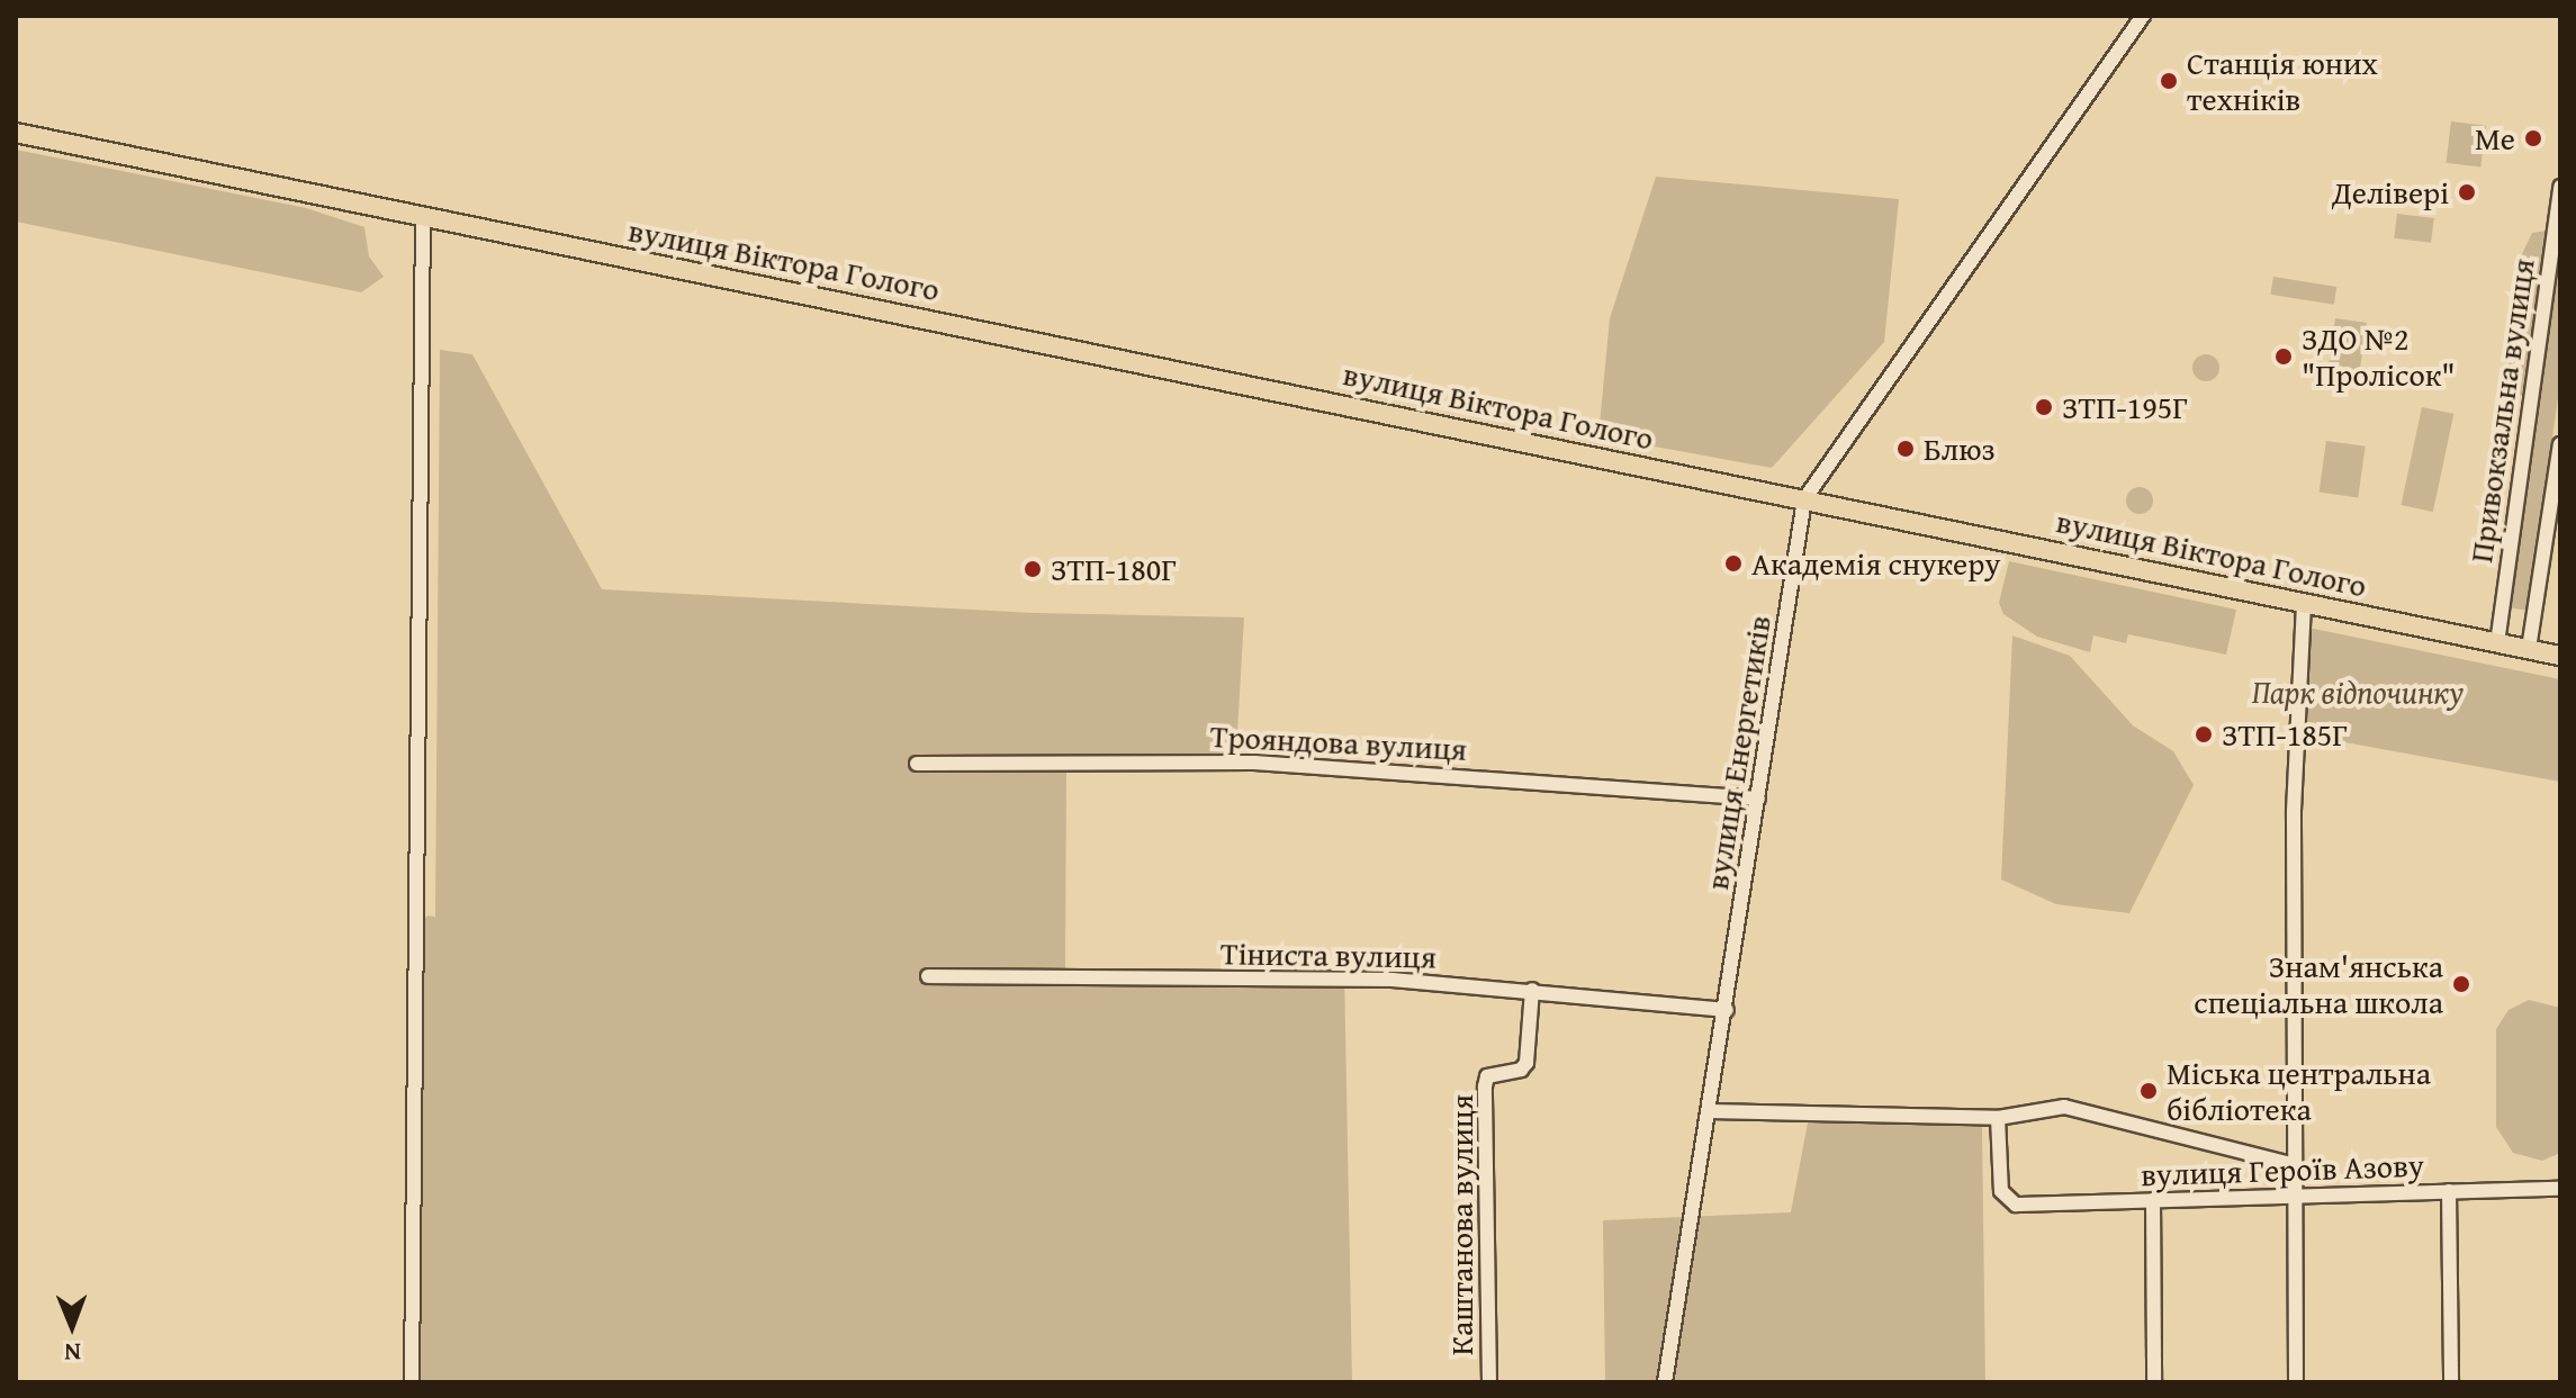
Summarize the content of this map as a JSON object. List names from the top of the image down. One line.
{"streets":{"main road":["вулиця Віктора Голого"],"street":["Привокзальна вулиця","Трояндова вулиця","вулиця Енергетиків","Тіниста вулиця","вулиця Героїв Азову","Каштанова вулиця"]},"crossings":[["вулиця Віктора Голого","Привокзальна вулиця"],["вулиця Віктора Голого","вулиця Енергетиків"],["Трояндова вулиця","вулиця Енергетиків"],["вулиця Енергетиків","Тіниста вулиця"],["Тіниста вулиця","Каштанова вулиця"]],"parks":["Парк відпочинку"],"places":["Станція юних техніків","Me","Делівері","ЗДО №2 \"Пролісок\"","ЗТП-195Г","Блюз","Академія снукеру","ЗТП-180Г","ЗТП-185Г","Знам'янська спеціальна школа","Міська центральна бібліотека"],"north":"bottom"}
